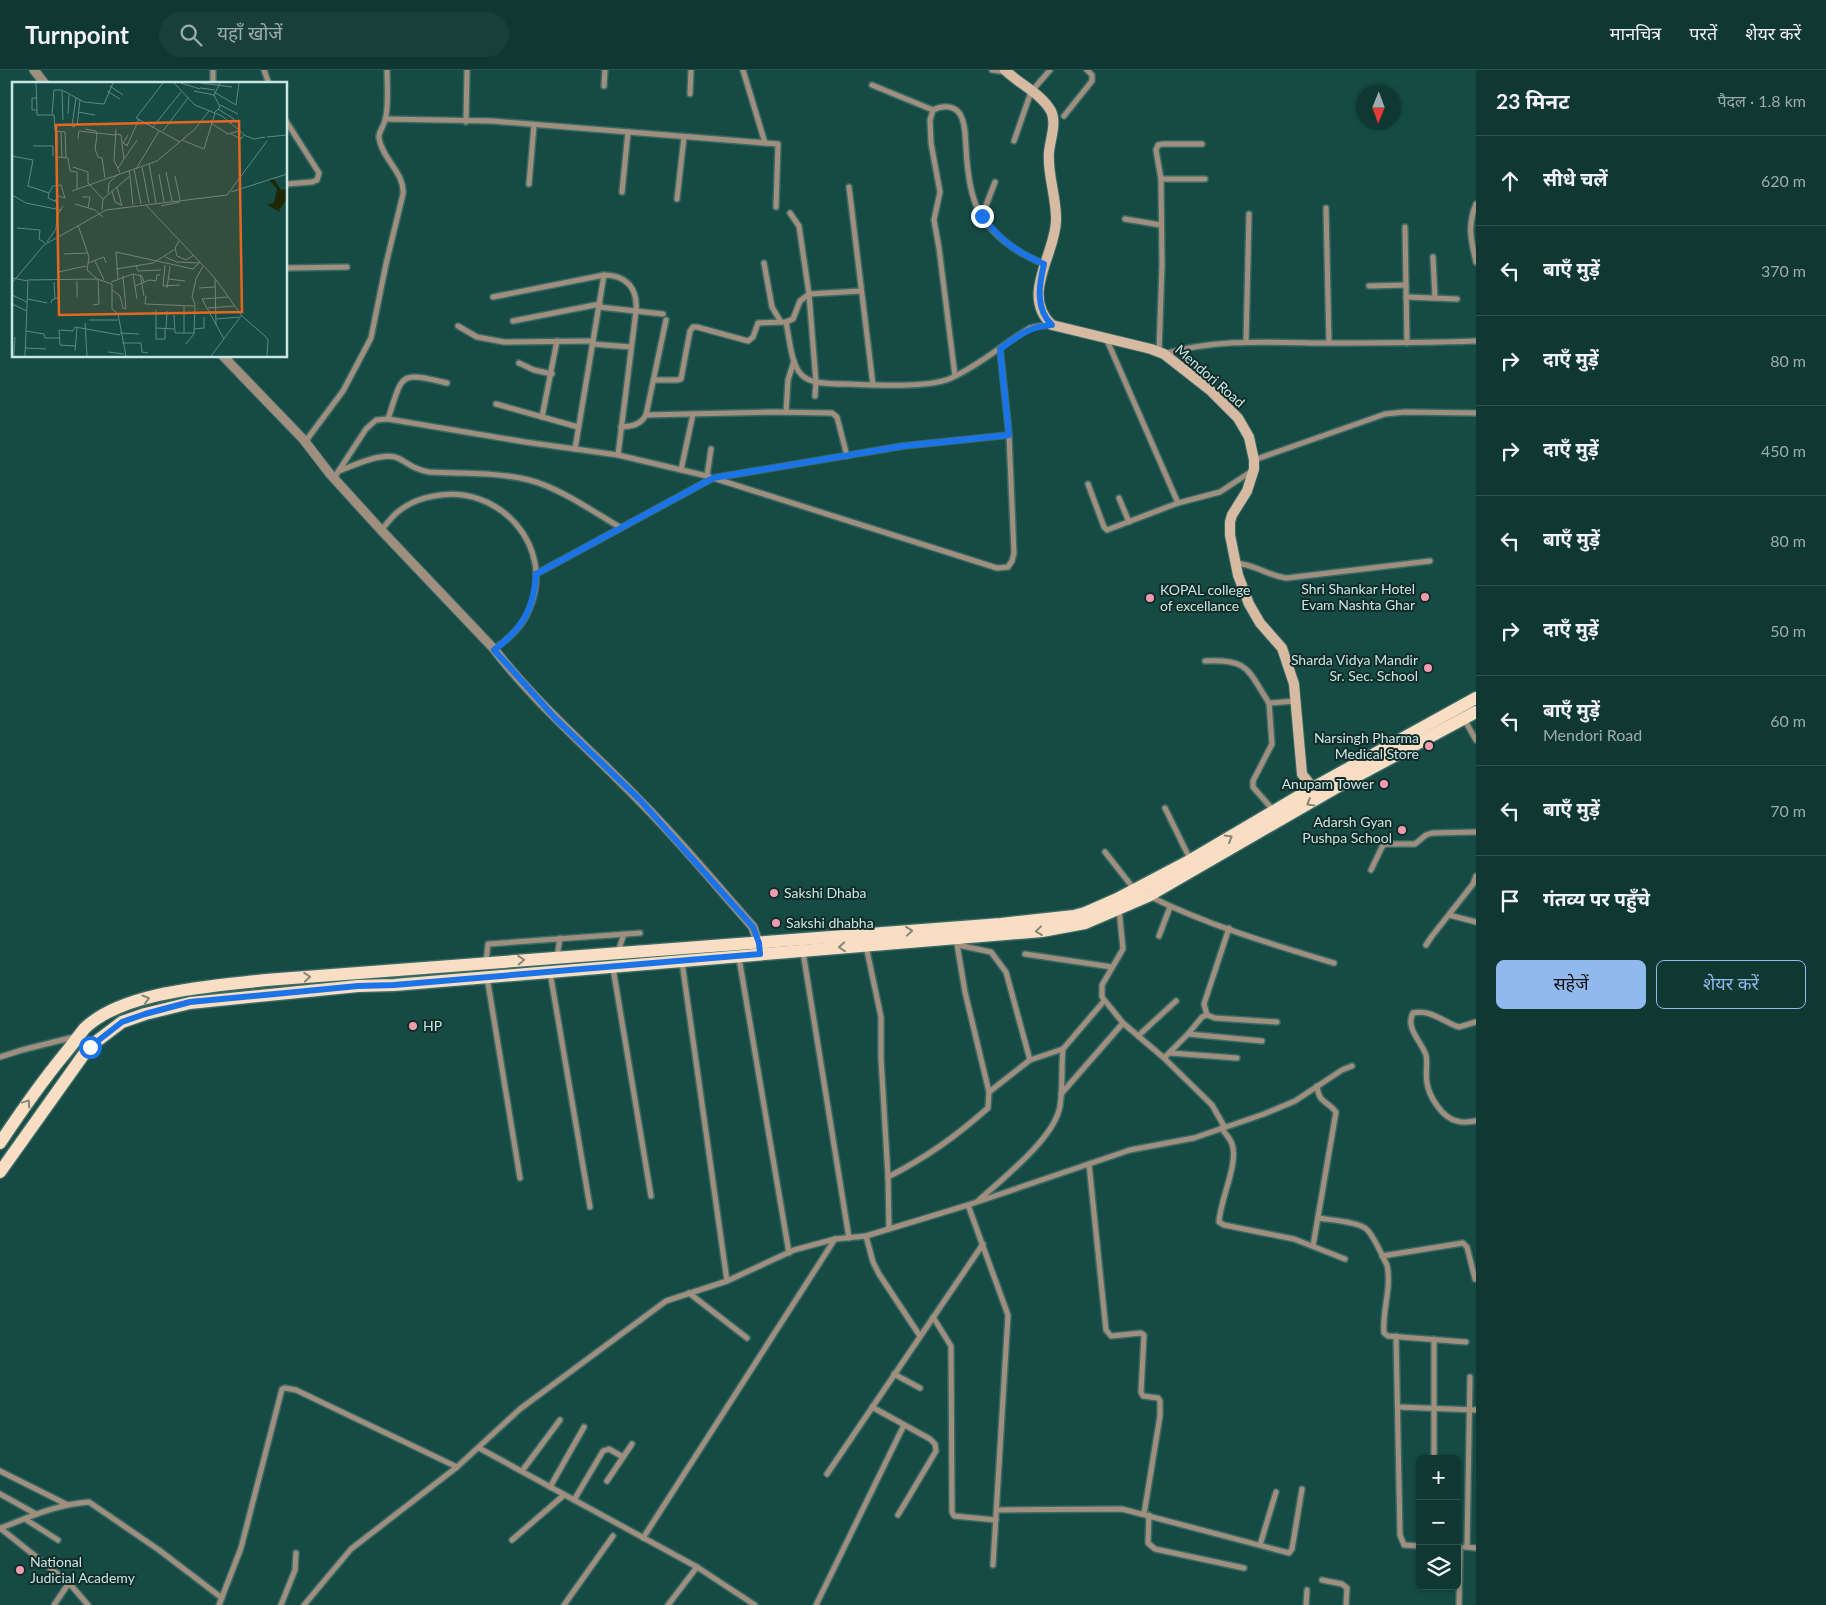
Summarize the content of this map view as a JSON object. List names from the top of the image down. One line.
{"streets":{"main road":["Mendori Road"]},"places":["Shri Shankar Hotel Evam Nashta Ghar","KOPAL college of excellance","Sharda Vidya Mandir Sr. Sec. School","Narsingh Pharma Medical Store","Anupam Tower","Adarsh Gyan Pushpa School","Sakshi Dhaba","Sakshi dhabha","HP","National Judicial Academy"],"north":"bottom","page":{"header":"Turnpoint","search":"यहाँ खोजें","nav":["मानचित्र","परतें","शेयर करें"],"heading":["23 मिनट","पैदल · 1.8 km"],"list":[["सीधे चलें","620 m"],["बाएँ मुड़ें","370 m"],["दाएँ मुड़ें","80 m"],["दाएँ मुड़ें","450 m"],["बाएँ मुड़ें","80 m"],["दाएँ मुड़ें","50 m"],["बाएँ मुड़ें","Mendori Road","60 m"],["बाएँ मुड़ें","70 m"],"गंतव्य पर पहुँचे"],"buttons":["सहेजें","शेयर करें"],"map_buttons":["+","−"]}}
